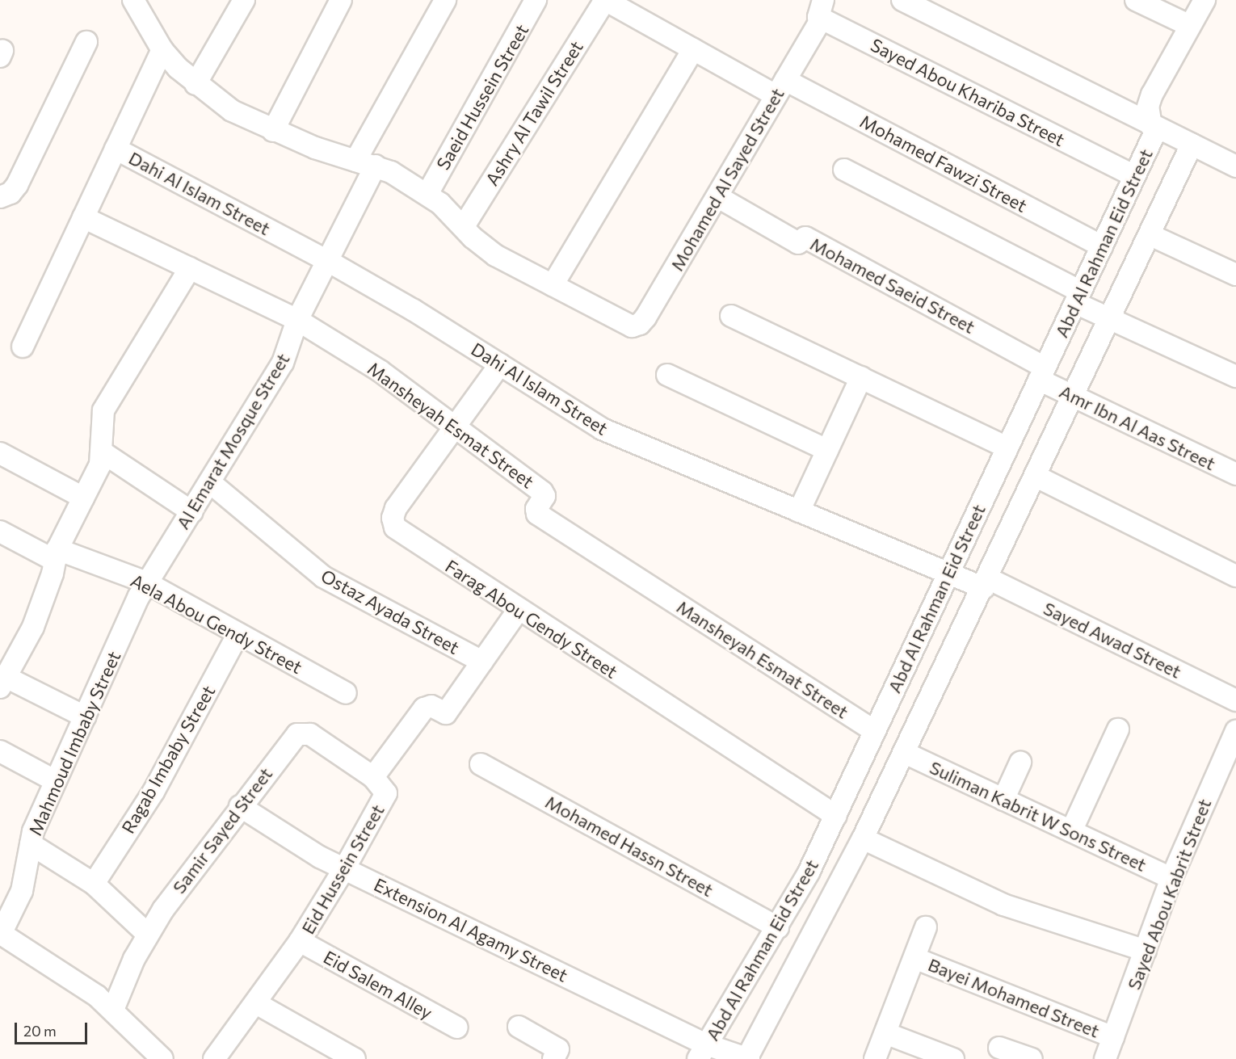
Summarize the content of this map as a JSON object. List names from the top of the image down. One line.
{"streets":{"street":["Sayed Abou Khariba Street","Saeid Hussein Street","Ashry Al Tawil Street","Mohamed Fawzi Street","Mohamed Al Sayed Street","Dahi Al Islam Street","Abd Al Rahman Eid Street","Mohamed Saeid Street","Mansheyah Esmat Street","Amr Ibn Al Aas Street","Al Emarat Mosque Street","Ostaz Ayada Street","Farag Abou Gendy Street","Aela Abou Gendy Street","Sayed Awad Street","Mahmoud Imbaby Street","Ragab Imbaby Street","Suliman Kabrit W Sons Street","Samir Sayed Street","Mohamed Hassn Street","Eid Hussein Street","Sayed Abou Kabrit Street","Extension Al Agamy Street","Eid Salem Alley","Bayei Mohamed Street"]},"crossings":[["Sayed Abou Khariba Street","Mohamed Al Sayed Street"],["Sayed Abou Khariba Street","Abd Al Rahman Eid Street"],["Ashry Al Tawil Street","Mohamed Fawzi Street"],["Mohamed Fawzi Street","Mohamed Al Sayed Street"],["Mohamed Fawzi Street","Abd Al Rahman Eid Street"],["Mohamed Al Sayed Street","Mohamed Saeid Street"],["Dahi Al Islam Street","Abd Al Rahman Eid Street"],["Dahi Al Islam Street","Al Emarat Mosque Street"],["Dahi Al Islam Street","Farag Abou Gendy Street"],["Dahi Al Islam Street","Sayed Awad Street"],["Abd Al Rahman Eid Street","Mohamed Saeid Street"],["Abd Al Rahman Eid Street","Mansheyah Esmat Street"],["Abd Al Rahman Eid Street","Amr Ibn Al Aas Street"],["Abd Al Rahman Eid Street","Farag Abou Gendy Street"],["Abd Al Rahman Eid Street","Sayed Awad Street"],["Abd Al Rahman Eid Street","Suliman Kabrit W Sons Street"],["Abd Al Rahman Eid Street","Mohamed Hassn Street"],["Abd Al Rahman Eid Street","Extension Al Agamy Street"],["Mohamed Saeid Street","Amr Ibn Al Aas Street"],["Mansheyah Esmat Street","Al Emarat Mosque Street"],["Mansheyah Esmat Street","Farag Abou Gendy Street"],["Al Emarat Mosque Street","Ostaz Ayada Street"],["Al Emarat Mosque Street","Aela Abou Gendy Street"],["Al Emarat Mosque Street","Mahmoud Imbaby Street"],["Ostaz Ayada Street","Eid Hussein Street"],["Farag Abou Gendy Street","Eid Hussein Street"],["Aela Abou Gendy Street","Mahmoud Imbaby Street"],["Aela Abou Gendy Street","Ragab Imbaby Street"],["Suliman Kabrit W Sons Street","Sayed Abou Kabrit Street"],["Samir Sayed Street","Eid Hussein Street"],["Samir Sayed Street","Extension Al Agamy Street"],["Eid Hussein Street","Extension Al Agamy Street"],["Eid Hussein Street","Eid Salem Alley"],["Sayed Abou Kabrit Street","Bayei Mohamed Street"]],"scale_bar":"20 m"}
